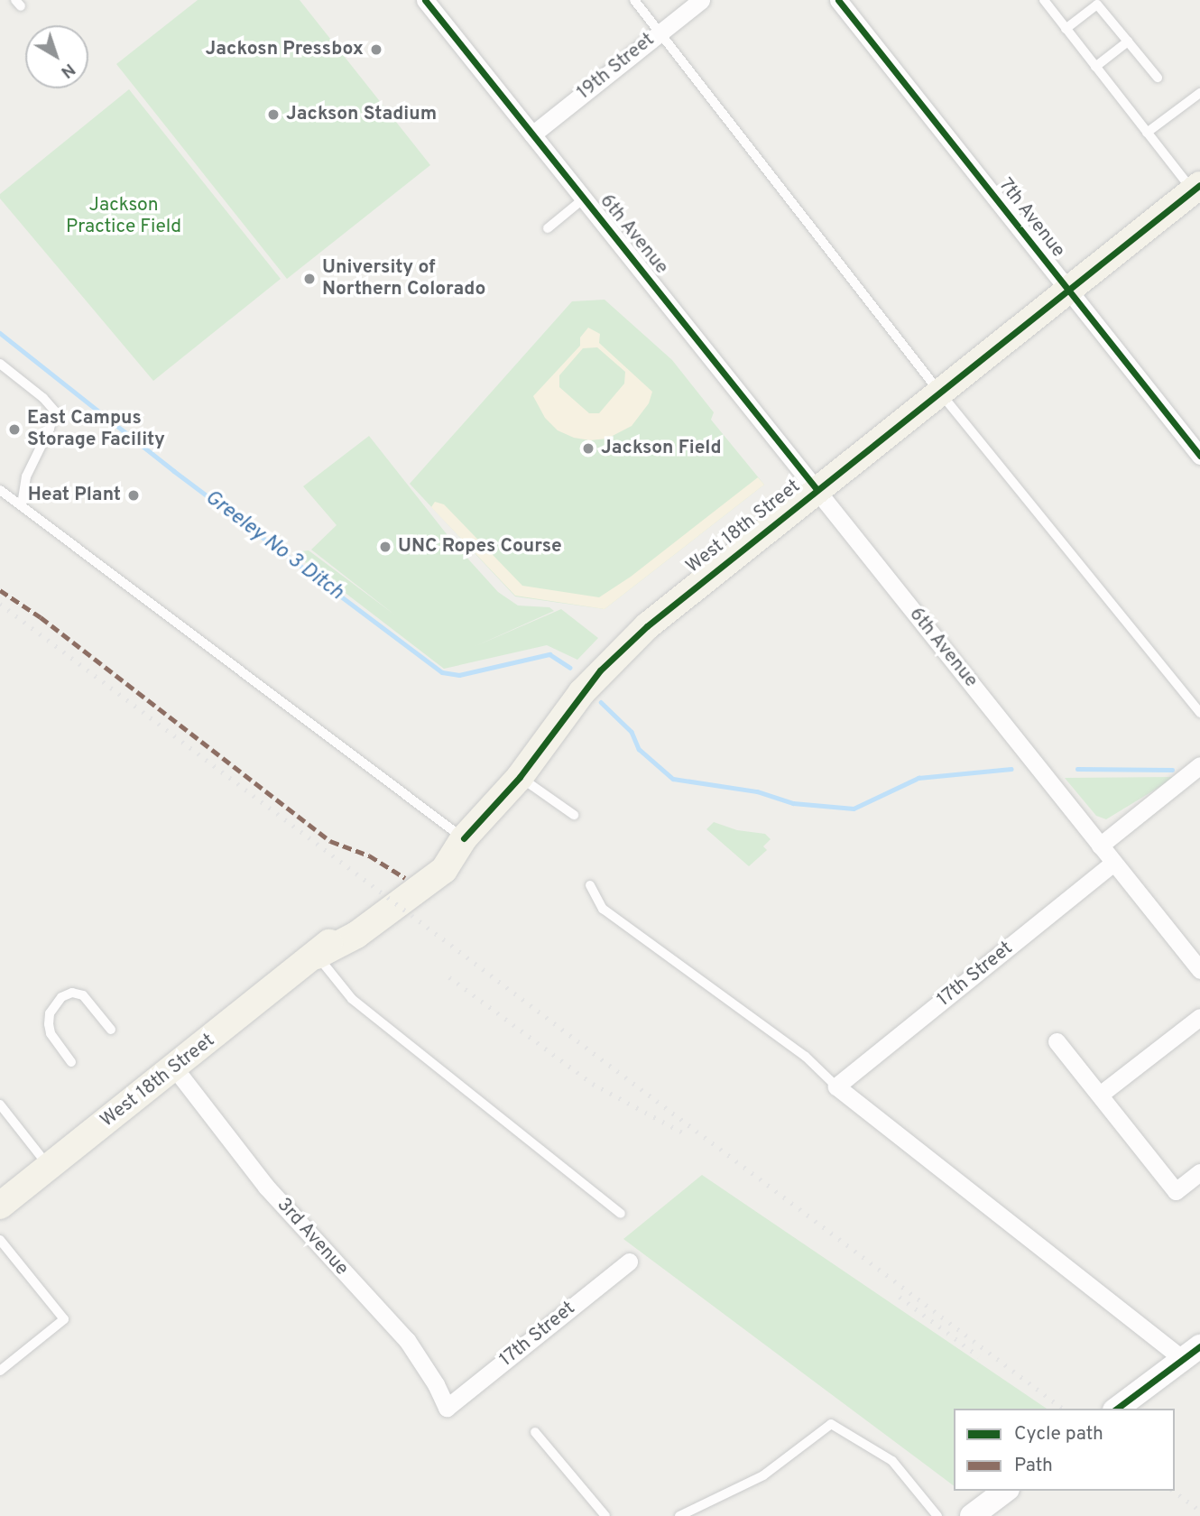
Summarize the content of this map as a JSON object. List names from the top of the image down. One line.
{"streets":{"main road":["West 18th Street"],"street":["19th Street","7th Avenue","6th Avenue","17th Street","3rd Avenue"]},"crossings":[["19th Street","6th Avenue"],["7th Avenue","West 18th Street"],["6th Avenue","West 18th Street"],["6th Avenue","17th Street"],["West 18th Street","3rd Avenue"],["17th Street","3rd Avenue"]],"water":["Greeley No 3 Ditch"],"parks":["Jackson Practice Field"],"places":["Jackosn Pressbox","Jackson Stadium","University of Northern Colorado","East Campus Storage Facility","Jackson Field","Heat Plant","UNC Ropes Course"],"legend":["Cycle path","Path"],"north":"bottom right"}
